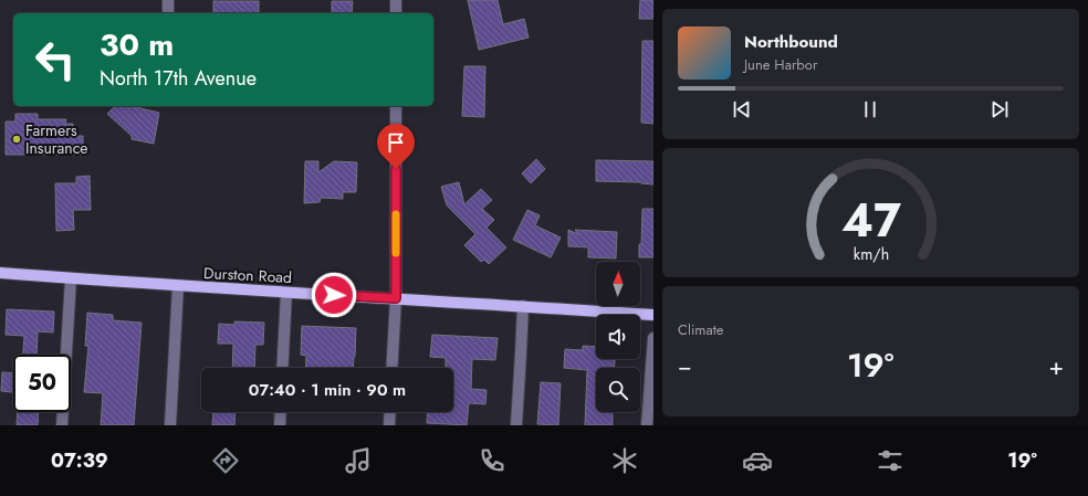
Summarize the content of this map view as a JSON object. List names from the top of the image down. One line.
{"streets":{"main road":["Durston Road"]},"places":["Farmers Insurance"],"north":"top","page":{"turn":["30 m","North 17th Avenue"],"song":["Northbound","June Harbor"],"tile":"Climate","heat":["−","19°","+"],"limit":"50","trip":"07:40 · 1 min · 90 m","tabs":["07:39","19°"],"gauge":["47","km/h"]}}
